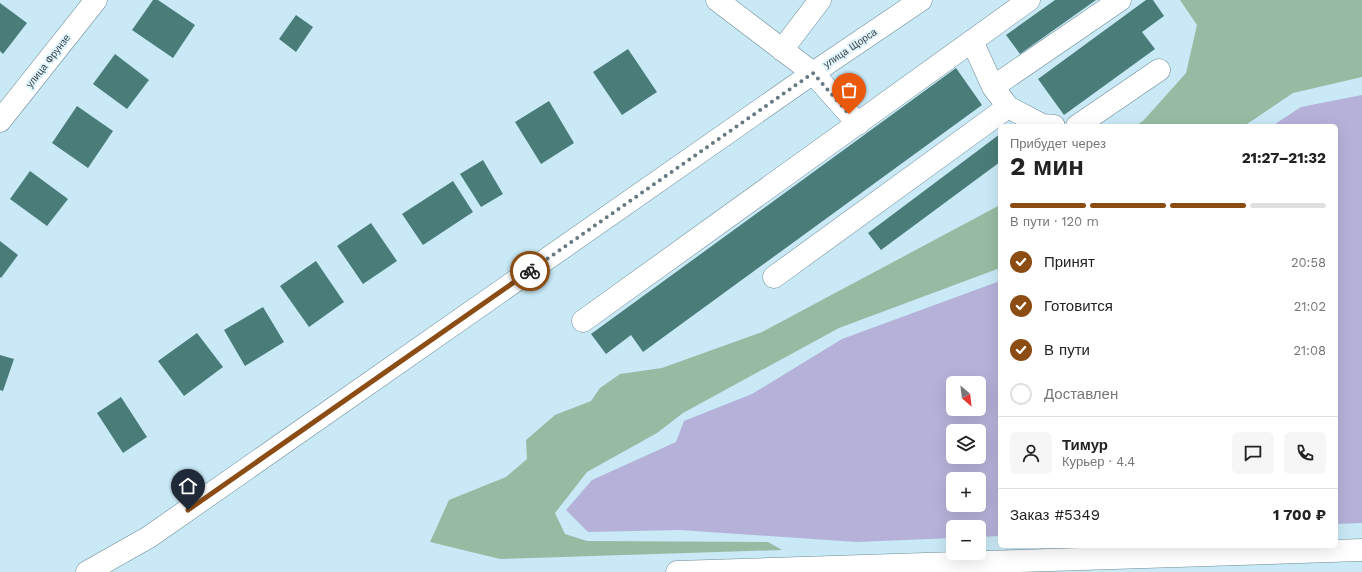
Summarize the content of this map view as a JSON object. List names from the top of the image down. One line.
{"streets":{"street":["улица Щорса","улица Фрунзе"]},"north":"bottom right","page":{"heading":["2 мин","Прибудет через","21:27–21:32"],"panel":["Тимур","Курьер · 4.4","Заказ #5349","1 700 ₽"],"bar":"В пути · 120 m","list":[["Принят","20:58"],["Готовится","21:02"],["В пути","21:08"],"Доставлен"],"map_buttons":["+","−"]}}
